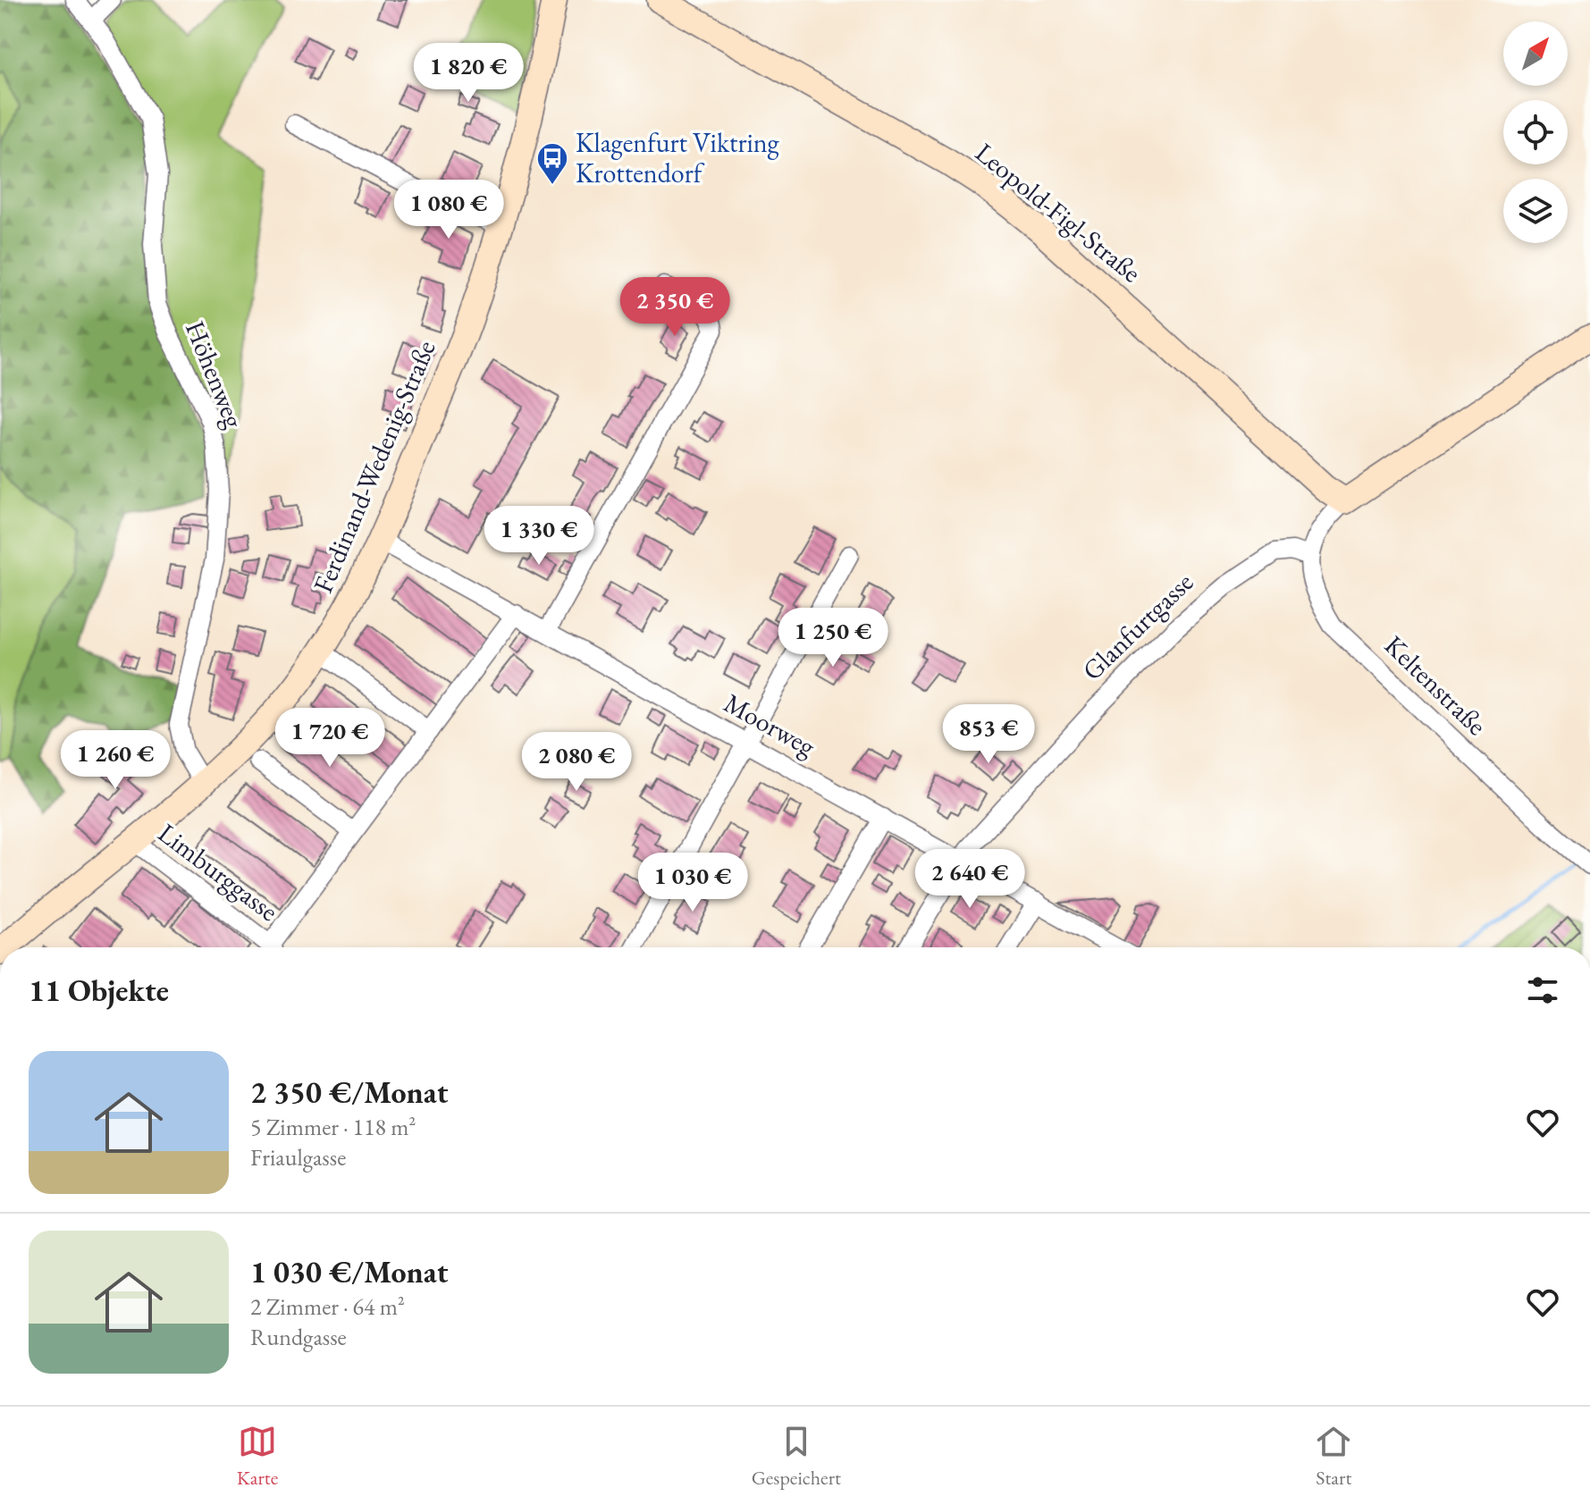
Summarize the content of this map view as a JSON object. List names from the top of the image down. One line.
{"streets":{"street":["Leopold-Figl-Straße","Höhenweg","Ferdinand-Wedenig-Straße","Glanfurtgasse","Keltenstraße","Moorweg","Limburggasse"]},"crossings":[["Höhenweg","Ferdinand-Wedenig-Straße"],["Ferdinand-Wedenig-Straße","Moorweg"],["Ferdinand-Wedenig-Straße","Limburggasse"],["Glanfurtgasse","Keltenstraße"],["Glanfurtgasse","Moorweg"],["Moorweg","Limburggasse"]],"places":{"bus stop":["Klagenfurt Viktring Krottendorf"]},"north":"top right","page":{"price":["1 820 €","1 080 €","2 350 €","1 330 €","1 250 €","853 €","1 720 €","1 260 €","2 080 €","2 640 €","1 030 €"],"heading":"11 Objekte","list":[{"name":"2 350 €/Monat","note":"5 Zimmer · 118 m² · Friaulgasse"},{"name":"1 030 €/Monat","note":"2 Zimmer · 64 m² · Rundgasse"}],"tabs":["Karte","Gespeichert","Start"]}}
